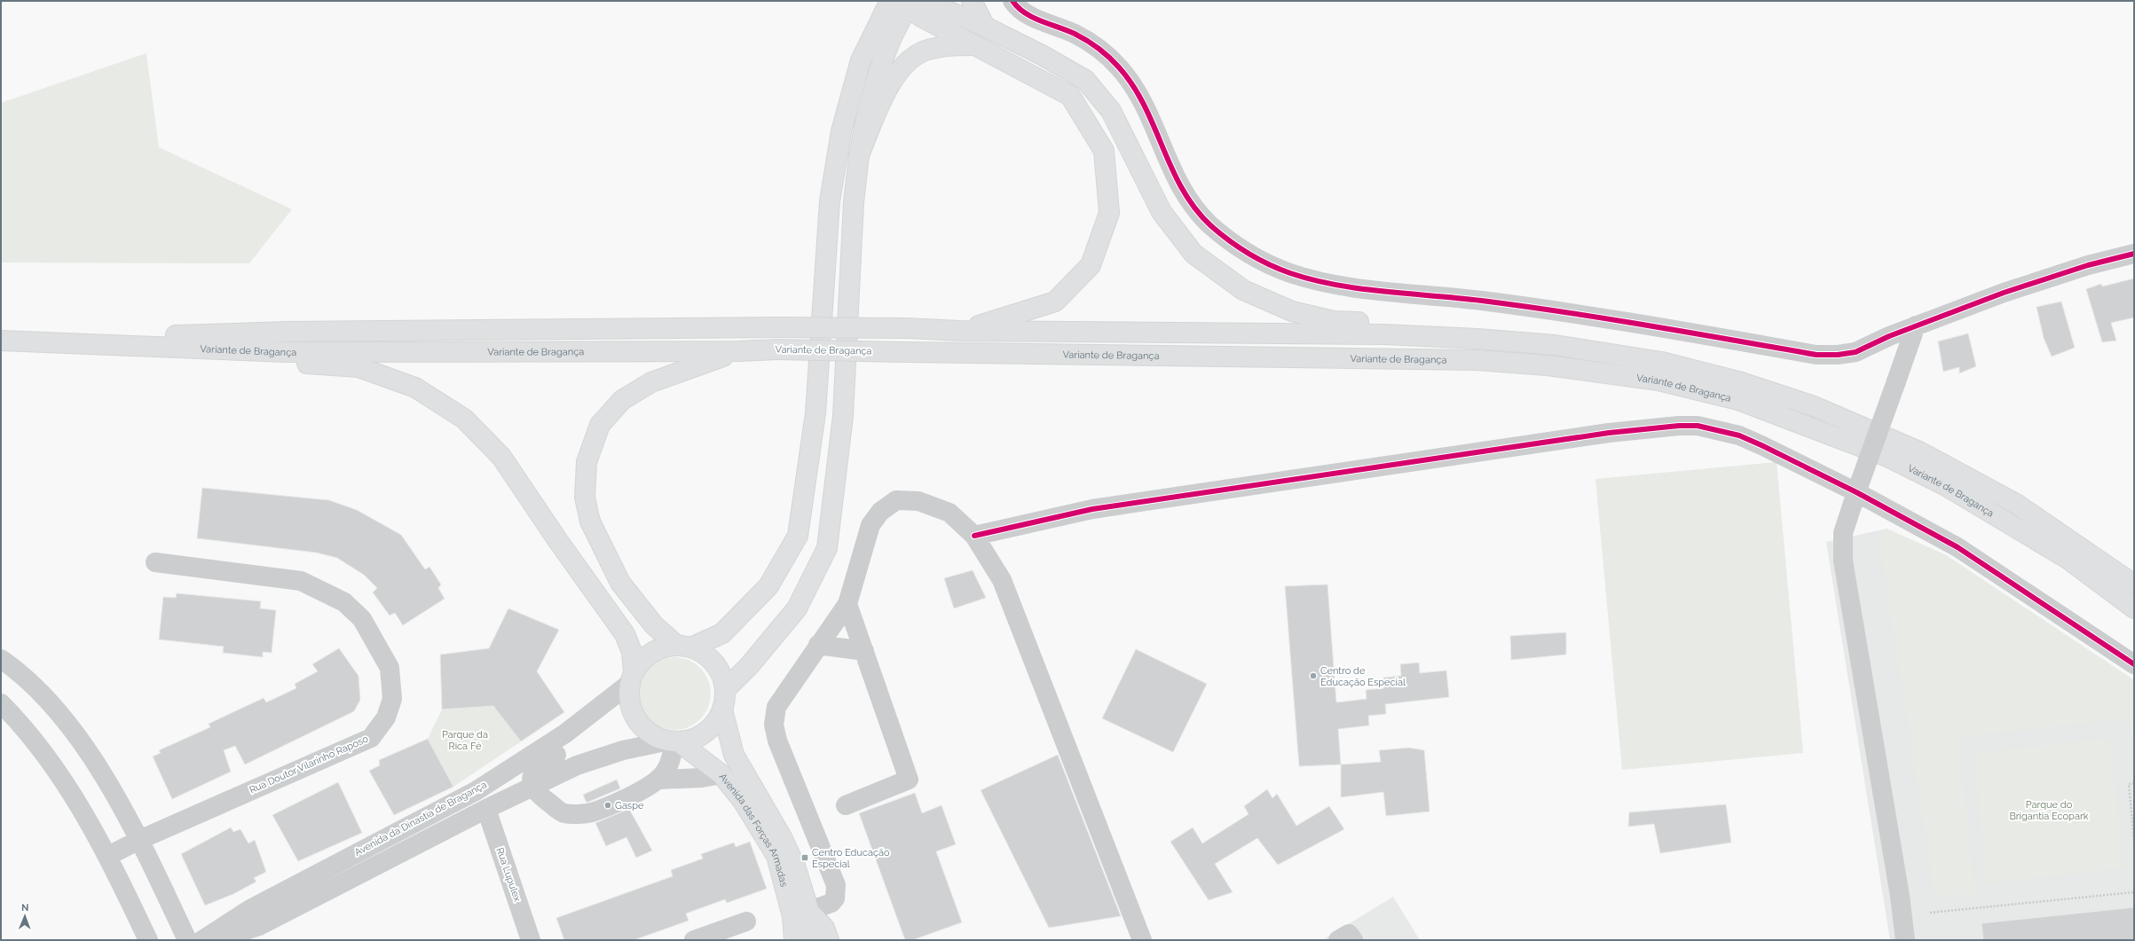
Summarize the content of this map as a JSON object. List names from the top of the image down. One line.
{"streets":{"main road":["Variante de Bragança","Avenida das Forças Armadas"],"street":["Rua Doutor Vilarinho Raposo","Avenida da Dinastia de Bragança","Rua Lupulex"]},"crossings":[["Avenida da Dinastia de Bragança","Avenida das Forças Armadas"],["Avenida da Dinastia de Bragança","Rua Lupulex"]],"parks":["Parque da Rica Fé","Parque do Brigantia Ecopark"],"places":{"other":["Centro de Educação Especial","Gaspe"],"transit":["Centro Educação Especial"]},"north":"top"}
